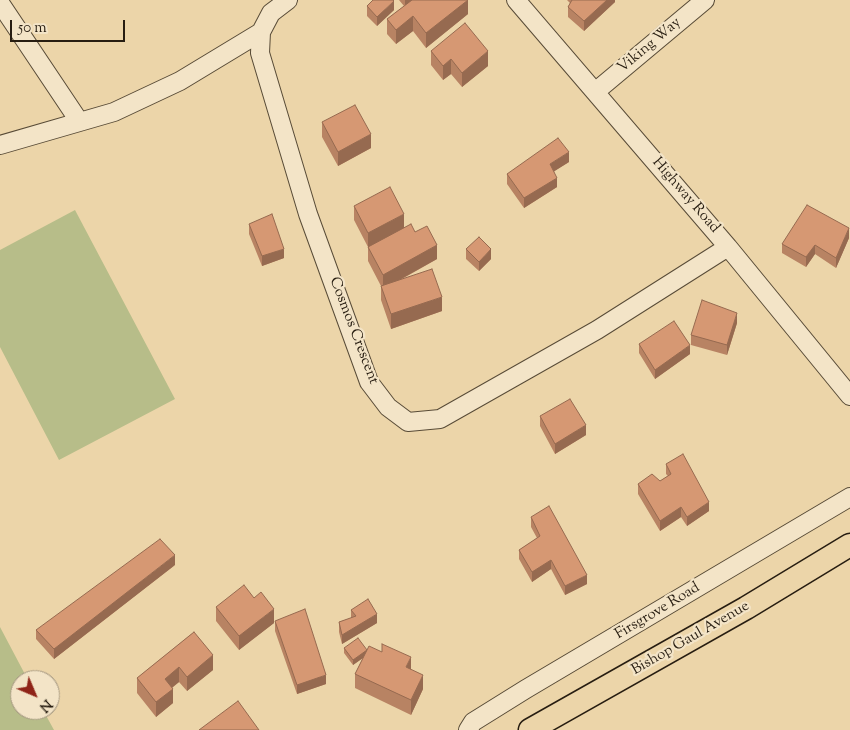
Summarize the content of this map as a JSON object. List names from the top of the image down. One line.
{"streets":{"main road":["Bishop Gaul Avenue"],"street":["Viking Way","Highway Road","Cosmos Crescent","Firsgrove Road"]},"crossings":[["Viking Way","Highway Road"],["Highway Road","Cosmos Crescent"]],"scale_bar":"50 m","north":"bottom right"}
